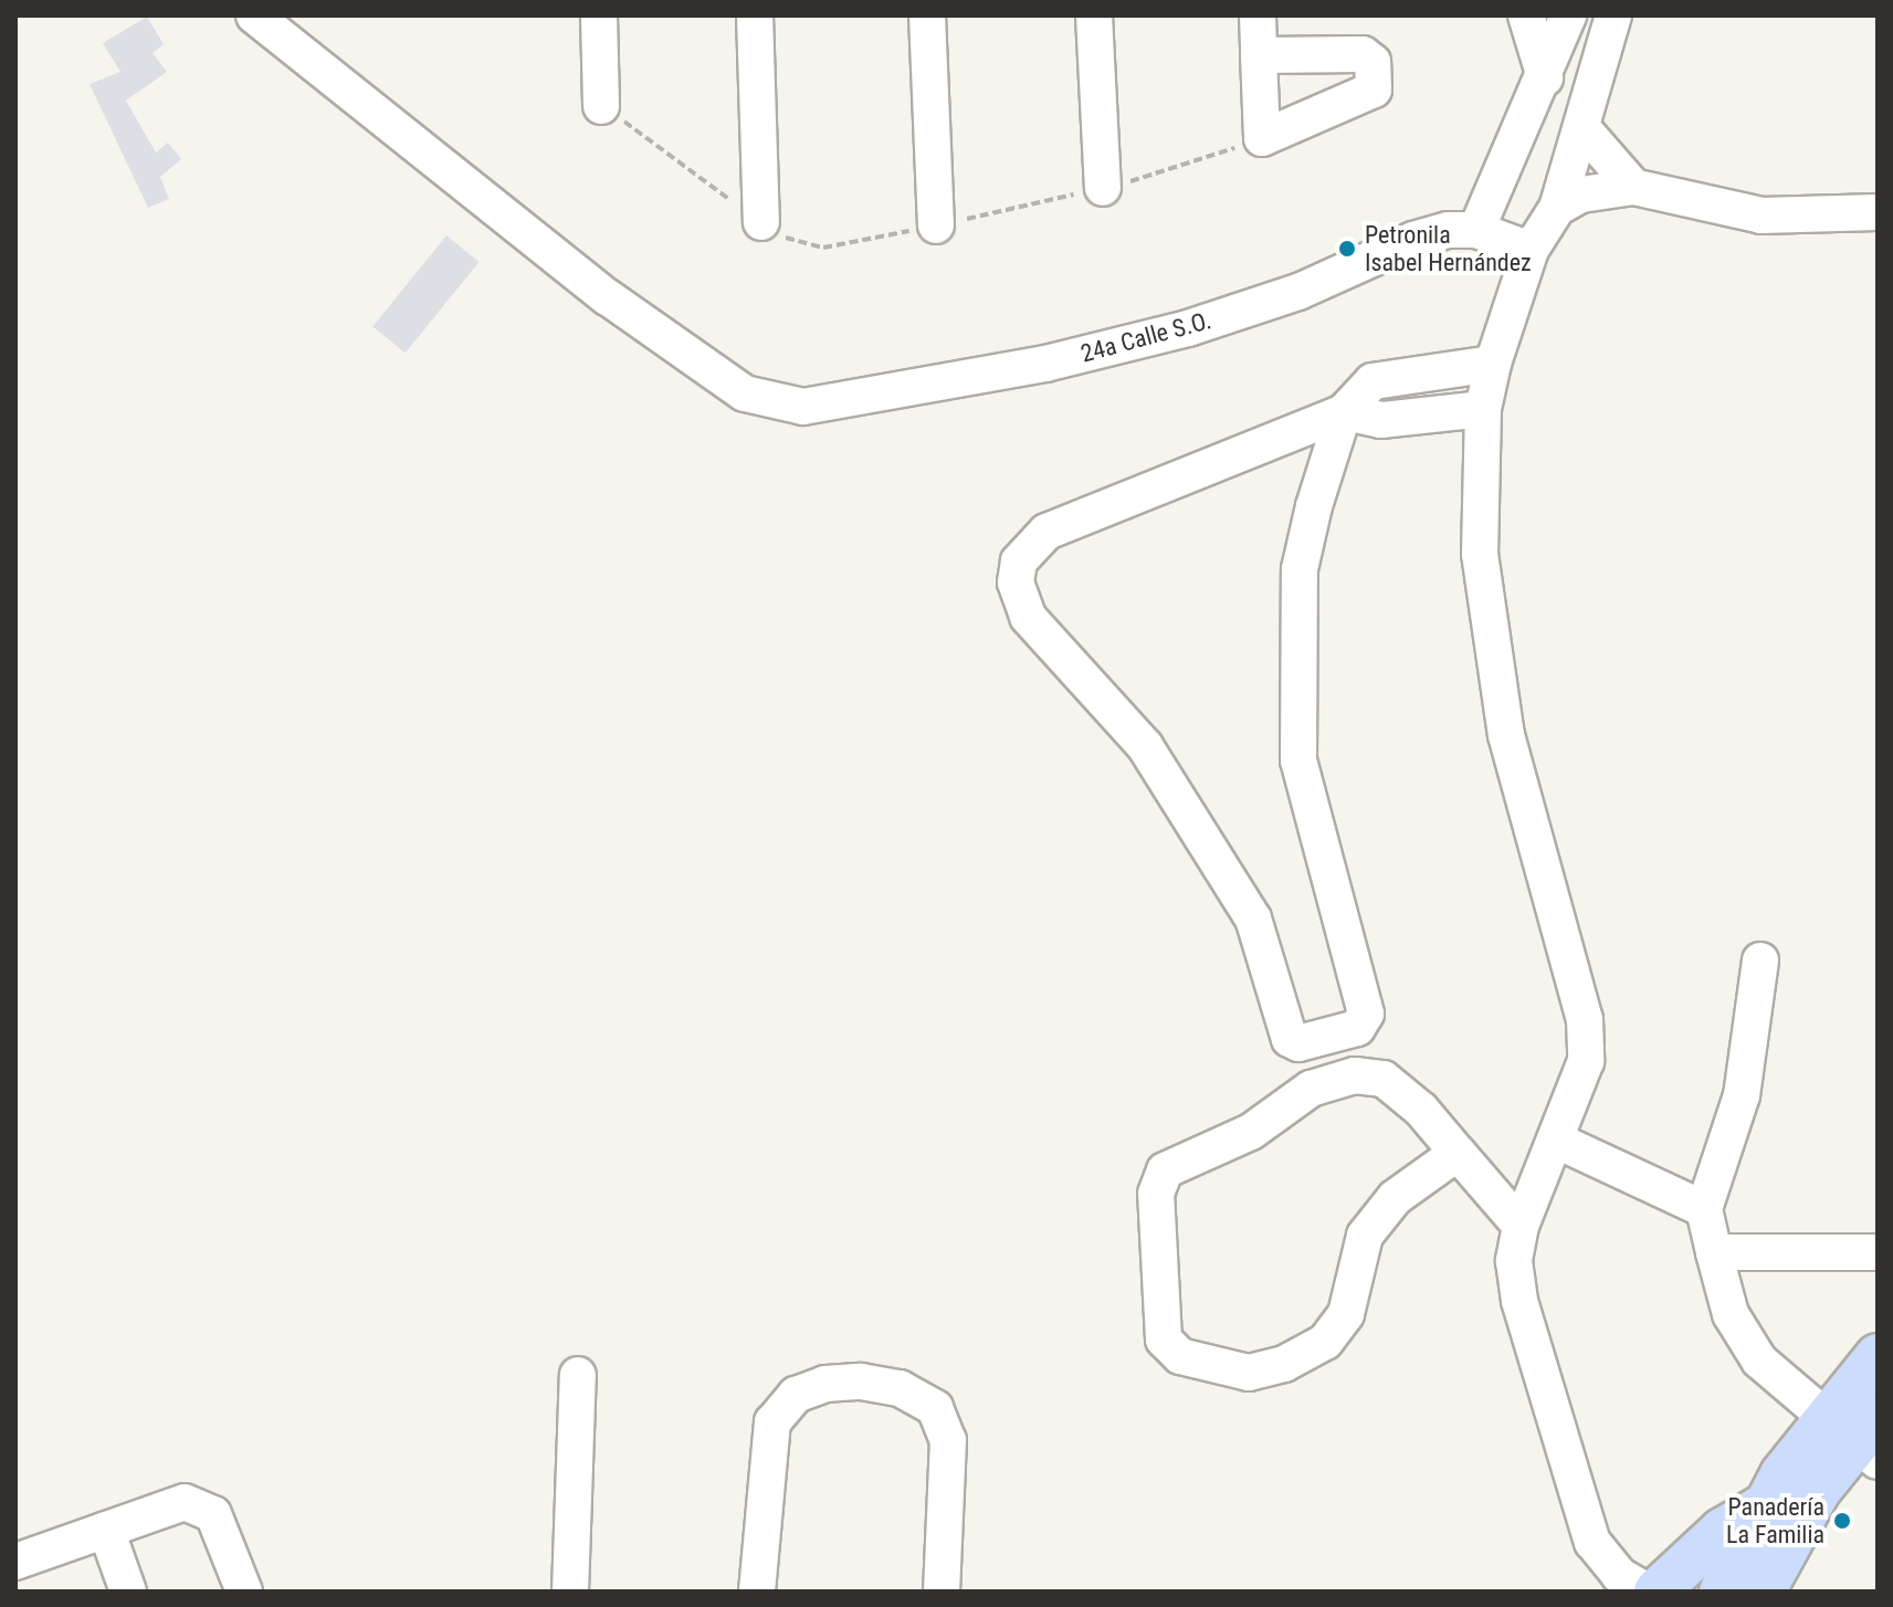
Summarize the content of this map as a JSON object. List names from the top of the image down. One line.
{"streets":{"street":["24a Calle S.O."]},"places":["Petronila Isabel Hernández","Panadería La Familia"]}
